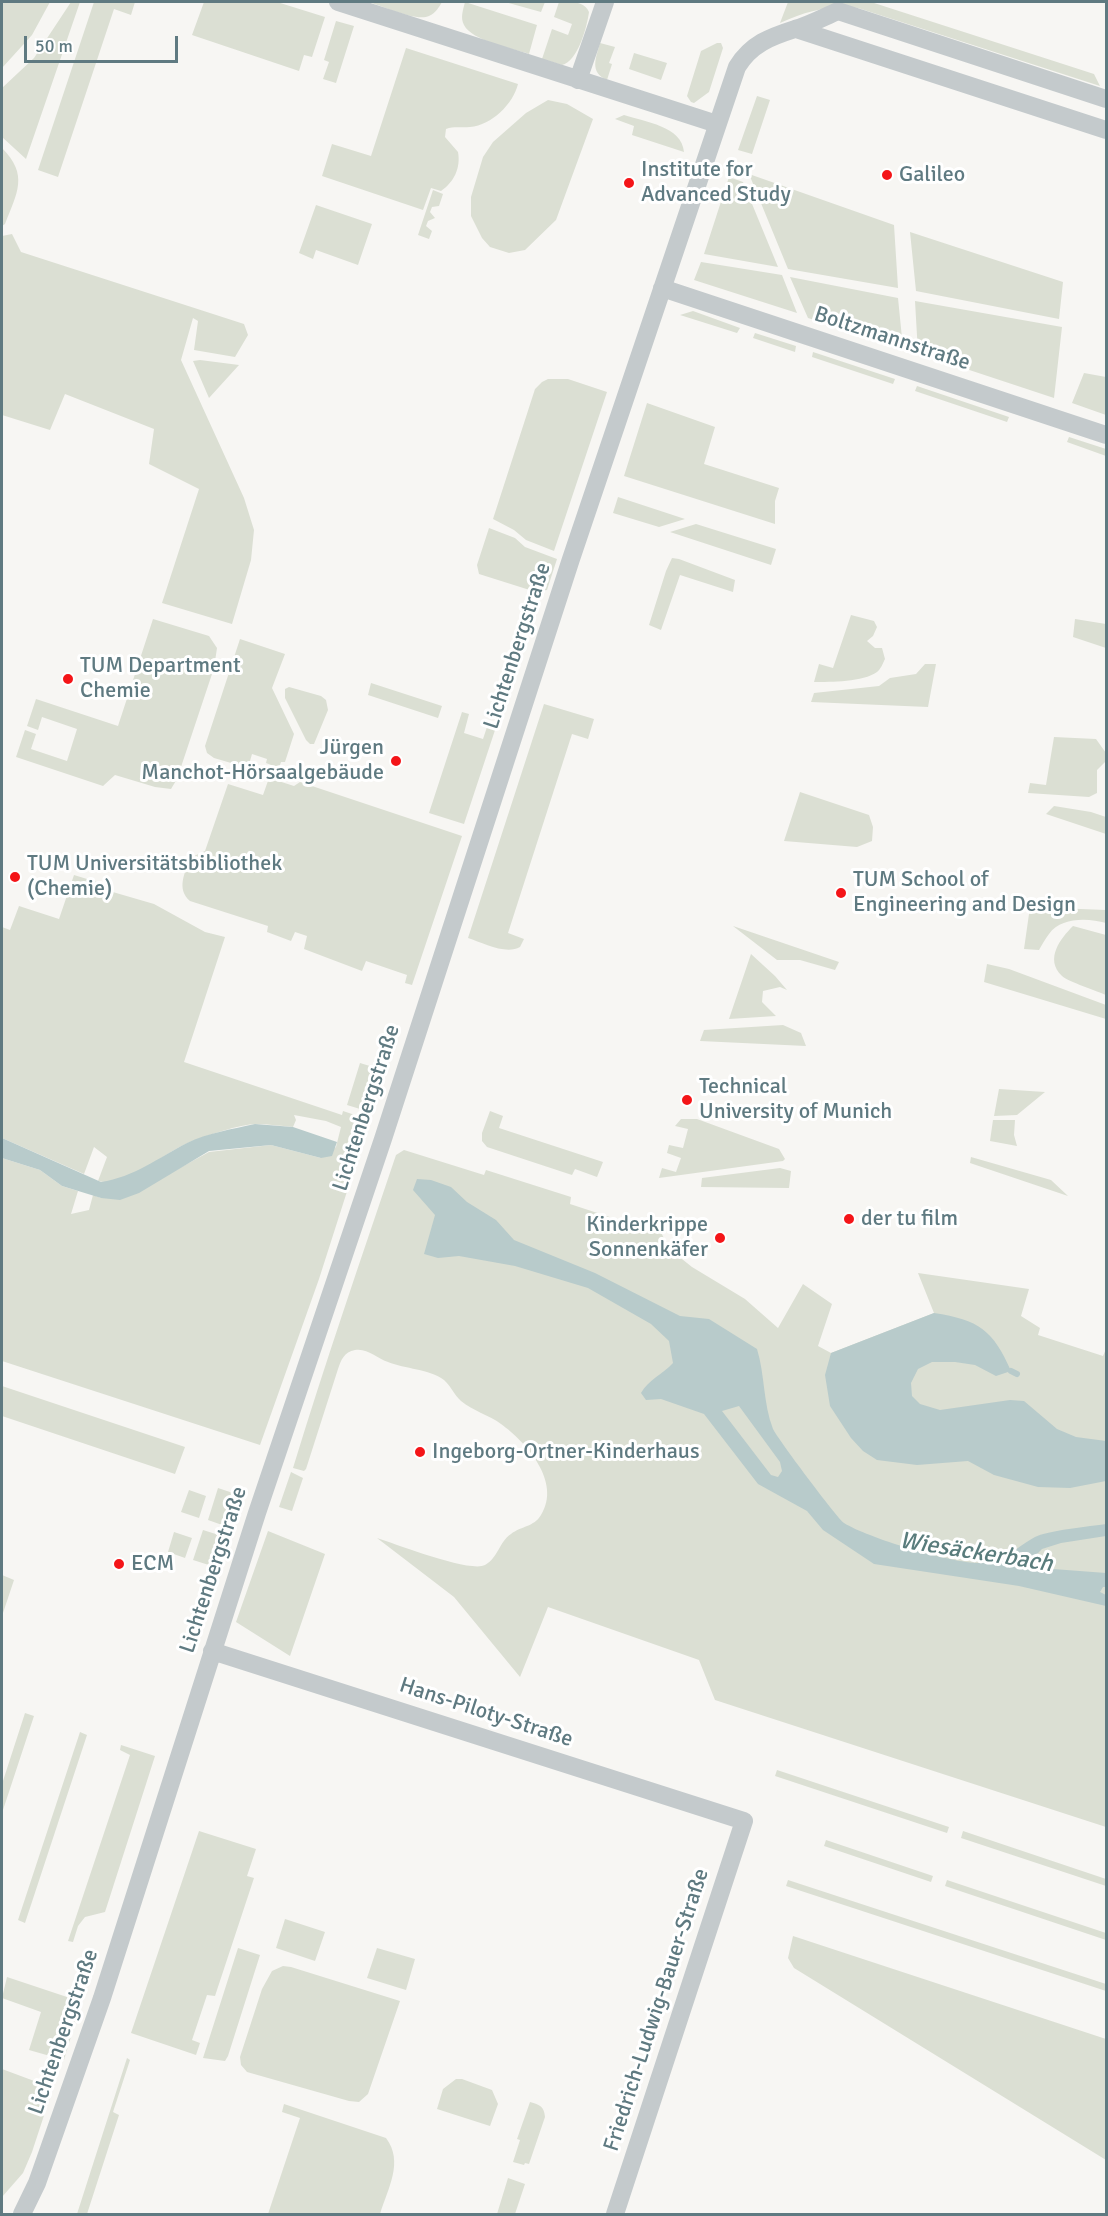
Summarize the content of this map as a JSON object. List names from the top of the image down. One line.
{"streets":{"street":["Boltzmannstraße","Lichtenbergstraße","Hans-Piloty-Straße","Friedrich-Ludwig-Bauer-Straße"]},"crossings":[["Boltzmannstraße","Lichtenbergstraße"],["Lichtenbergstraße","Hans-Piloty-Straße"],["Hans-Piloty-Straße","Friedrich-Ludwig-Bauer-Straße"]],"water":["Wiesäckerbach"],"places":["Galileo","Institute for Advanced Study","TUM Department Chemie","Jürgen Manchot-Hörsaalgebäude","TUM Universitätsbibliothek (Chemie)","TUM School of Engineering and Design","Technical University of Munich","der tu film","Kinderkrippe Sonnenkäfer","Ingeborg-Ortner-Kinderhaus","ECM"],"scale_bar":"50 m"}
